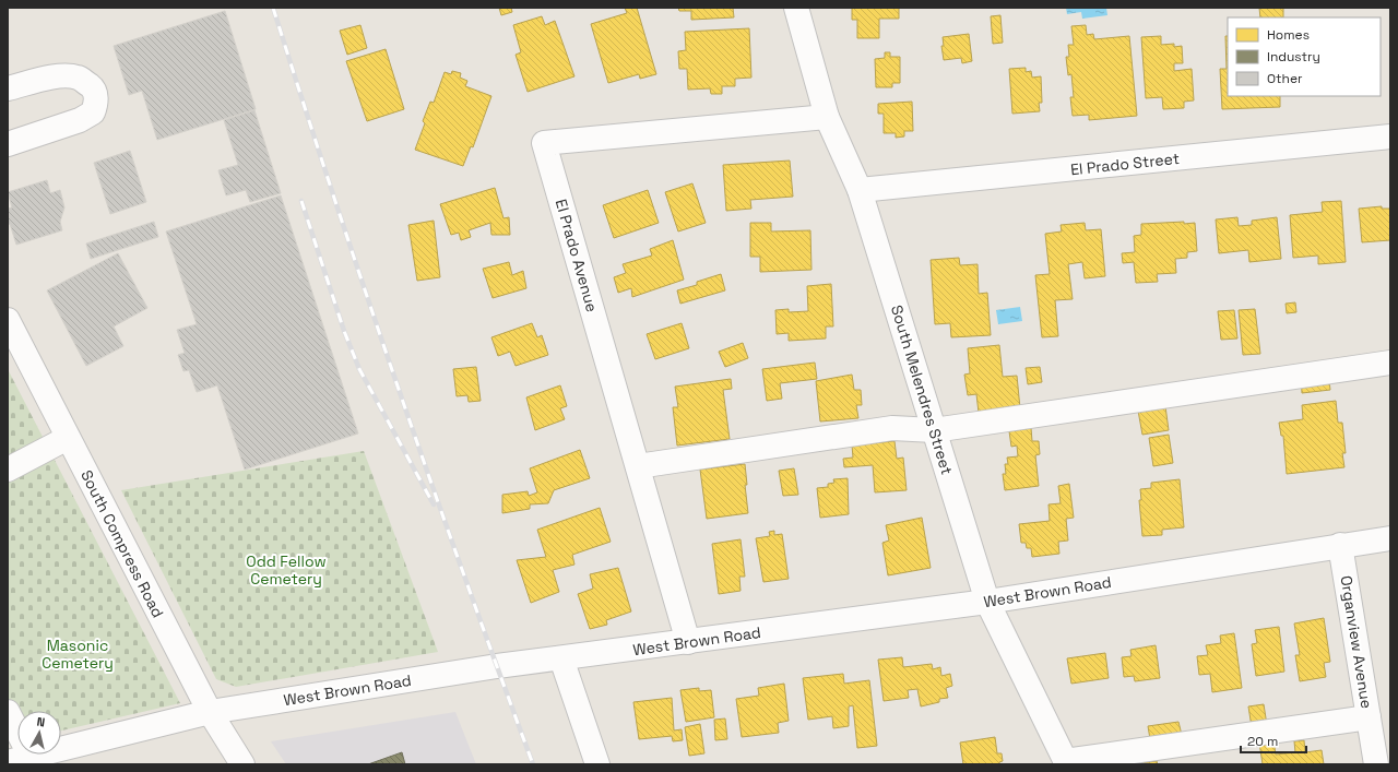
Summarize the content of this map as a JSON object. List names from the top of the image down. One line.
{"streets":{"street":["El Prado Street","El Prado Avenue","South Melendres Street","South Compress Road","West Brown Road","Organview Avenue"]},"crossings":[["El Prado Street","South Melendres Street"],["El Prado Avenue","South Melendres Street"],["El Prado Avenue","West Brown Road"],["South Melendres Street","West Brown Road"],["South Compress Road","West Brown Road"],["West Brown Road","Organview Avenue"]],"parks":["Odd Fellow Cemetery","Masonic Cemetery"],"legend":["Homes","Industry","Other"],"scale_bar":"20 m","north":"top"}
